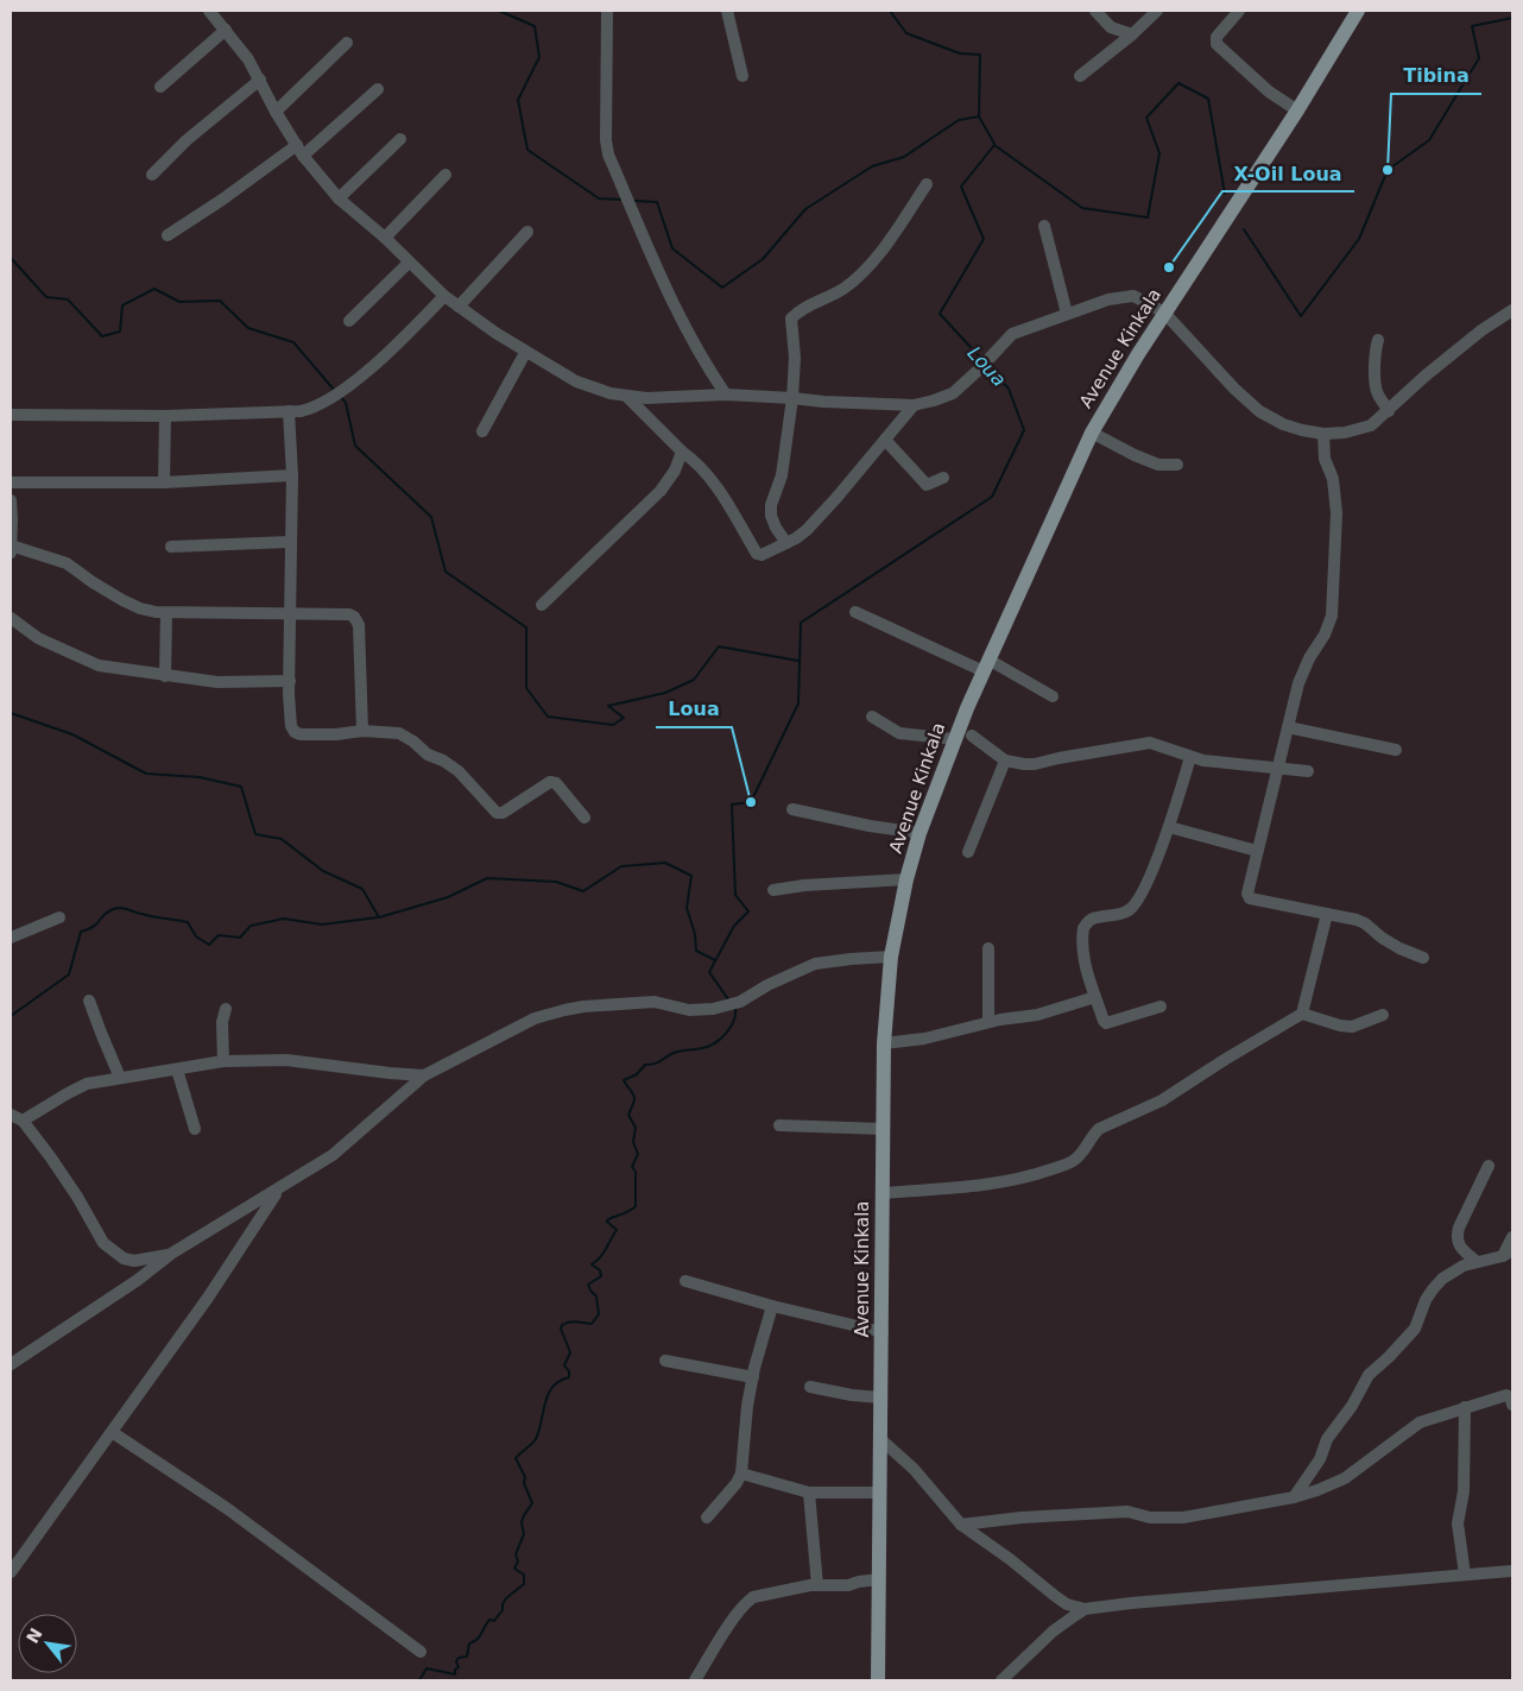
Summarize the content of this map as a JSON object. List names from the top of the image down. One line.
{"streets":{"main road":["Avenue Kinkala"]},"water":["Loua"],"places":["Tibina","X-Oil Loua","Loua"],"north":"top left"}
